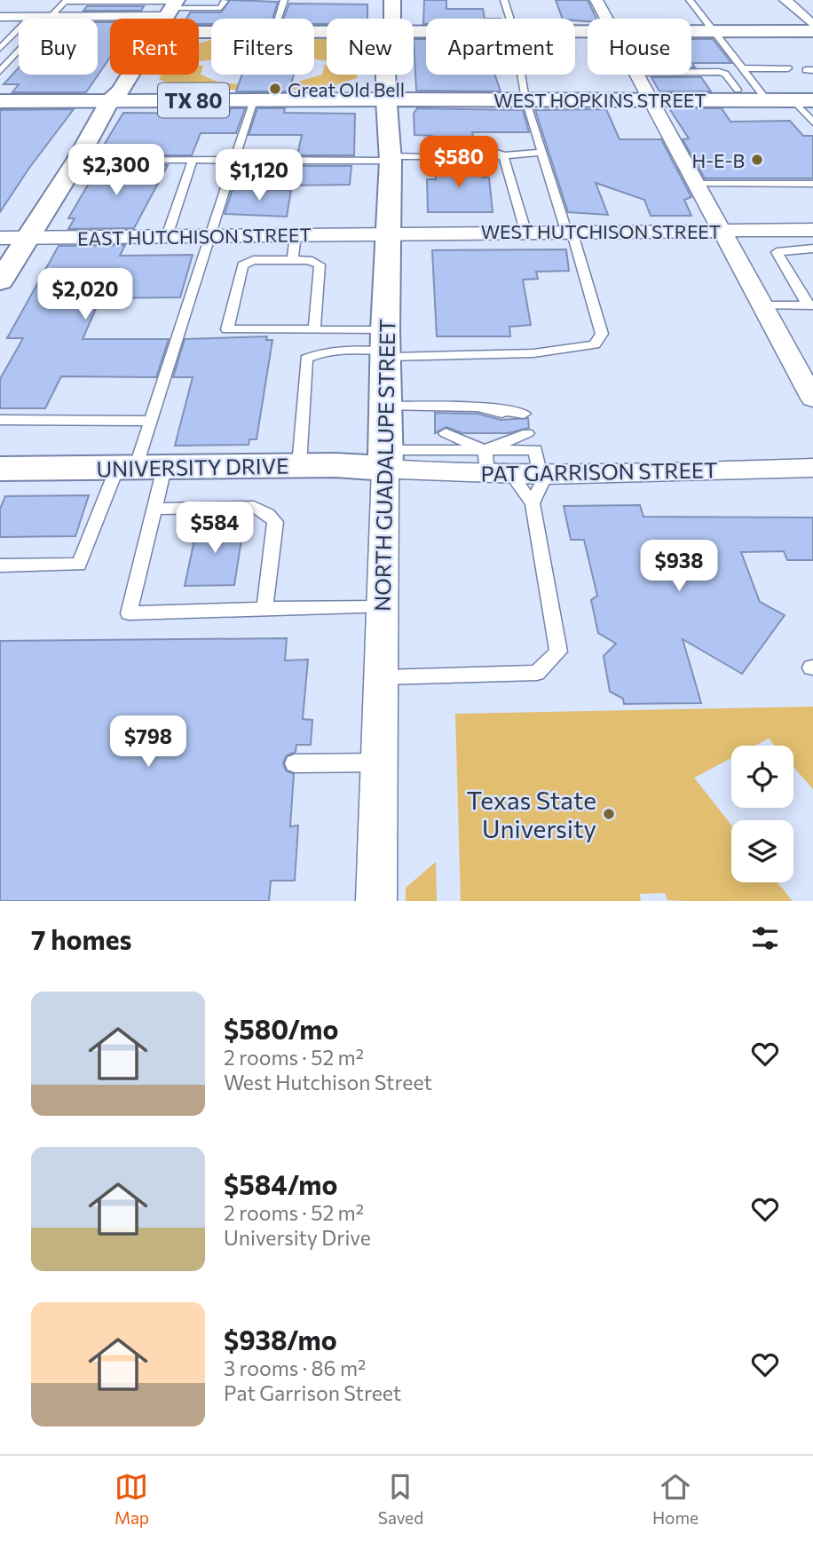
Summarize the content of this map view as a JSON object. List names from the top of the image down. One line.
{"streets":{"main road":["WEST HOPKINS STREET","TX 80","NORTH GUADALUPE STREET","UNIVERSITY DRIVE"],"street":["WEST HUTCHISON STREET","EAST HUTCHISON STREET","PAT GARRISON STREET"]},"crossings":[["WEST HOPKINS STREET","TX 80"],["WEST HOPKINS STREET","NORTH GUADALUPE STREET"],["TX 80","NORTH GUADALUPE STREET"],["WEST HUTCHISON STREET","EAST HUTCHISON STREET"],["WEST HUTCHISON STREET","NORTH GUADALUPE STREET"],["EAST HUTCHISON STREET","NORTH GUADALUPE STREET"],["NORTH GUADALUPE STREET","UNIVERSITY DRIVE"],["NORTH GUADALUPE STREET","PAT GARRISON STREET"],["UNIVERSITY DRIVE","PAT GARRISON STREET"]],"places":["Great Old Bell","H-E-B","Texas State University"],"page":{"chip":["Buy","Rent","Filters","New","Apartment","House"],"price":["$580","$2,300","$1,120","$2,020","$584","$938","$798"],"heading":"7 homes","list":[{"name":"$580/mo","note":"2 rooms · 52 m² · West Hutchison Street"},{"name":"$584/mo","note":"2 rooms · 52 m² · University Drive"},{"name":"$938/mo","note":"3 rooms · 86 m² · Pat Garrison Street"}],"tabs":["Map","Saved","Home"]}}
